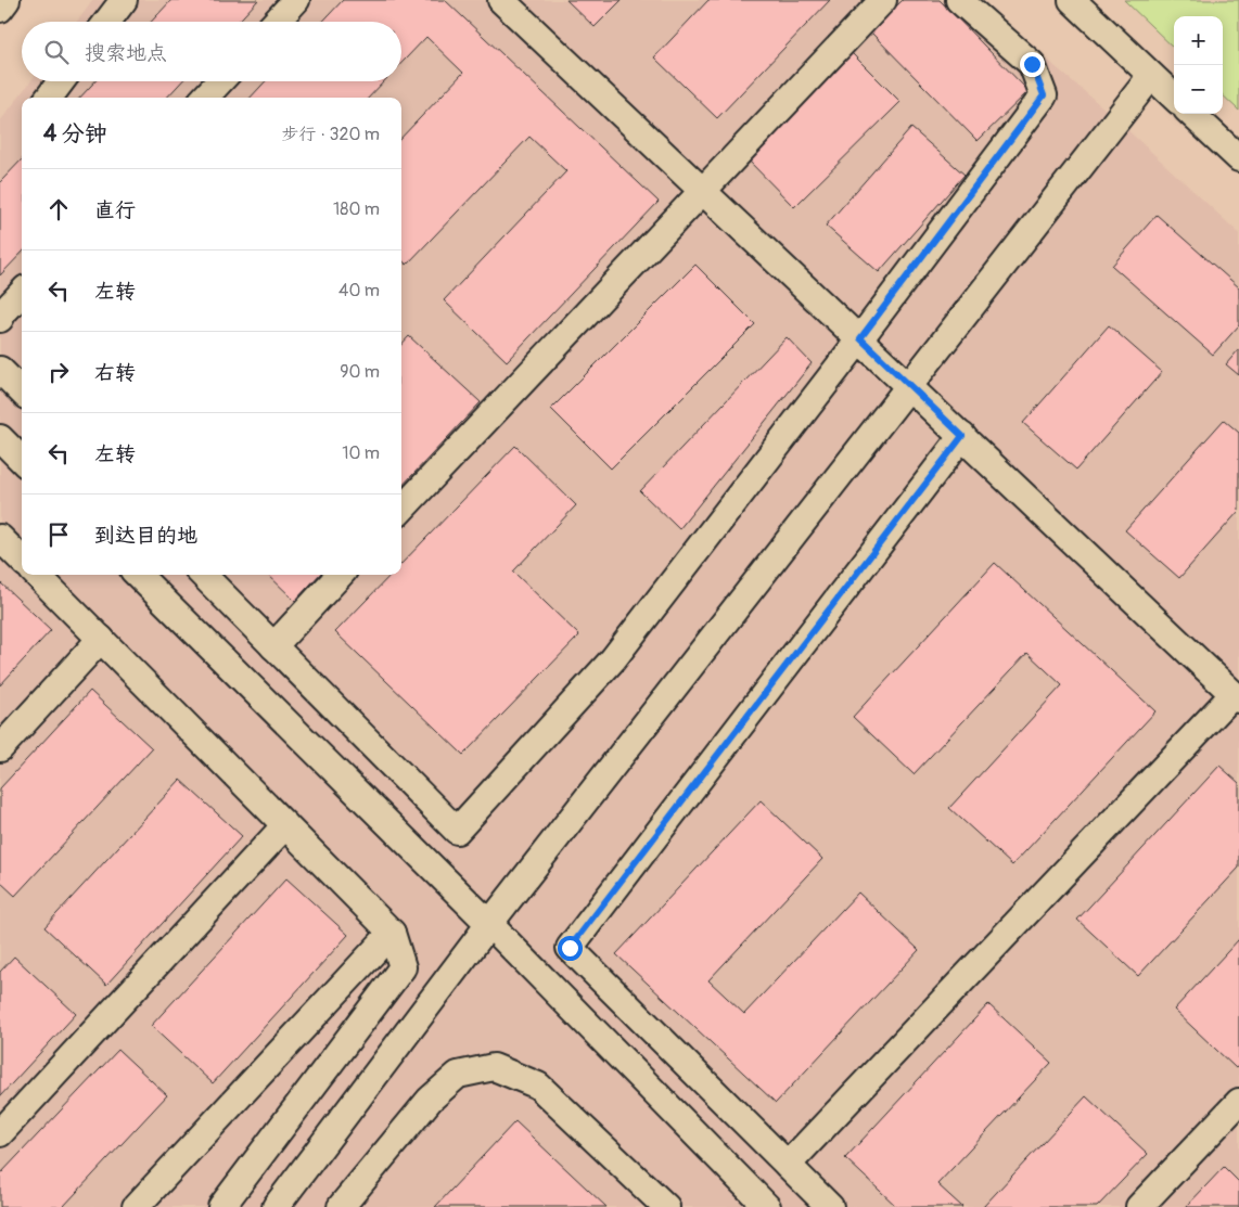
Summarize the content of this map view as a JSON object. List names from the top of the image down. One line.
{"page":{"map_buttons":["+","−"],"search":"搜索地点","heading":["4 分钟","步行 · 320 m"],"list":[["直行","180 m"],["左转","40 m"],["右转","90 m"],["左转","10 m"],"到达目的地"]}}
